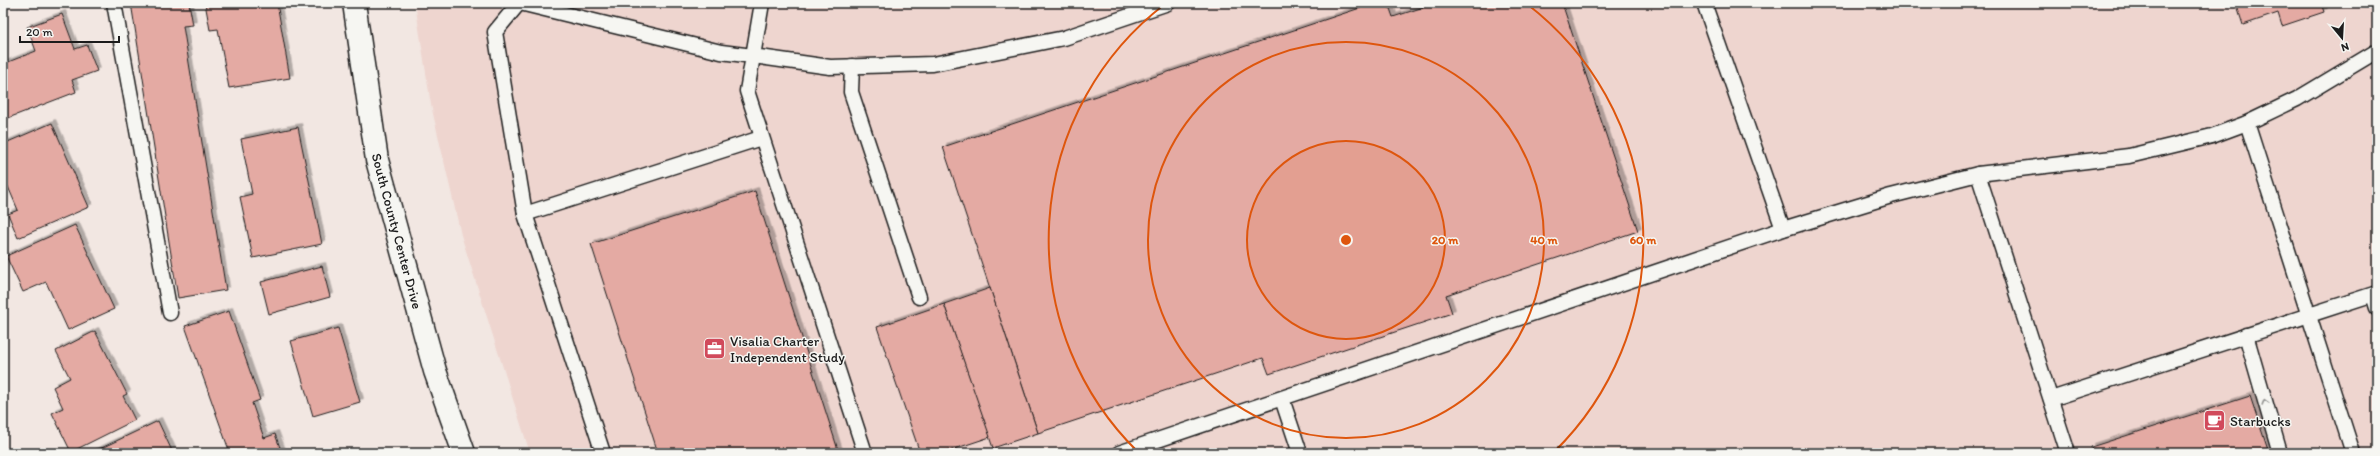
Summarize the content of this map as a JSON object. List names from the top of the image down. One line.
{"streets":{"street":["South County Center Drive"]},"places":{"office":["Visalia Charter Independent Study"],"cafe":["Starbucks"]},"scale_bar":"20 m","north":"bottom","rings":["20 m","40 m","60 m"]}
